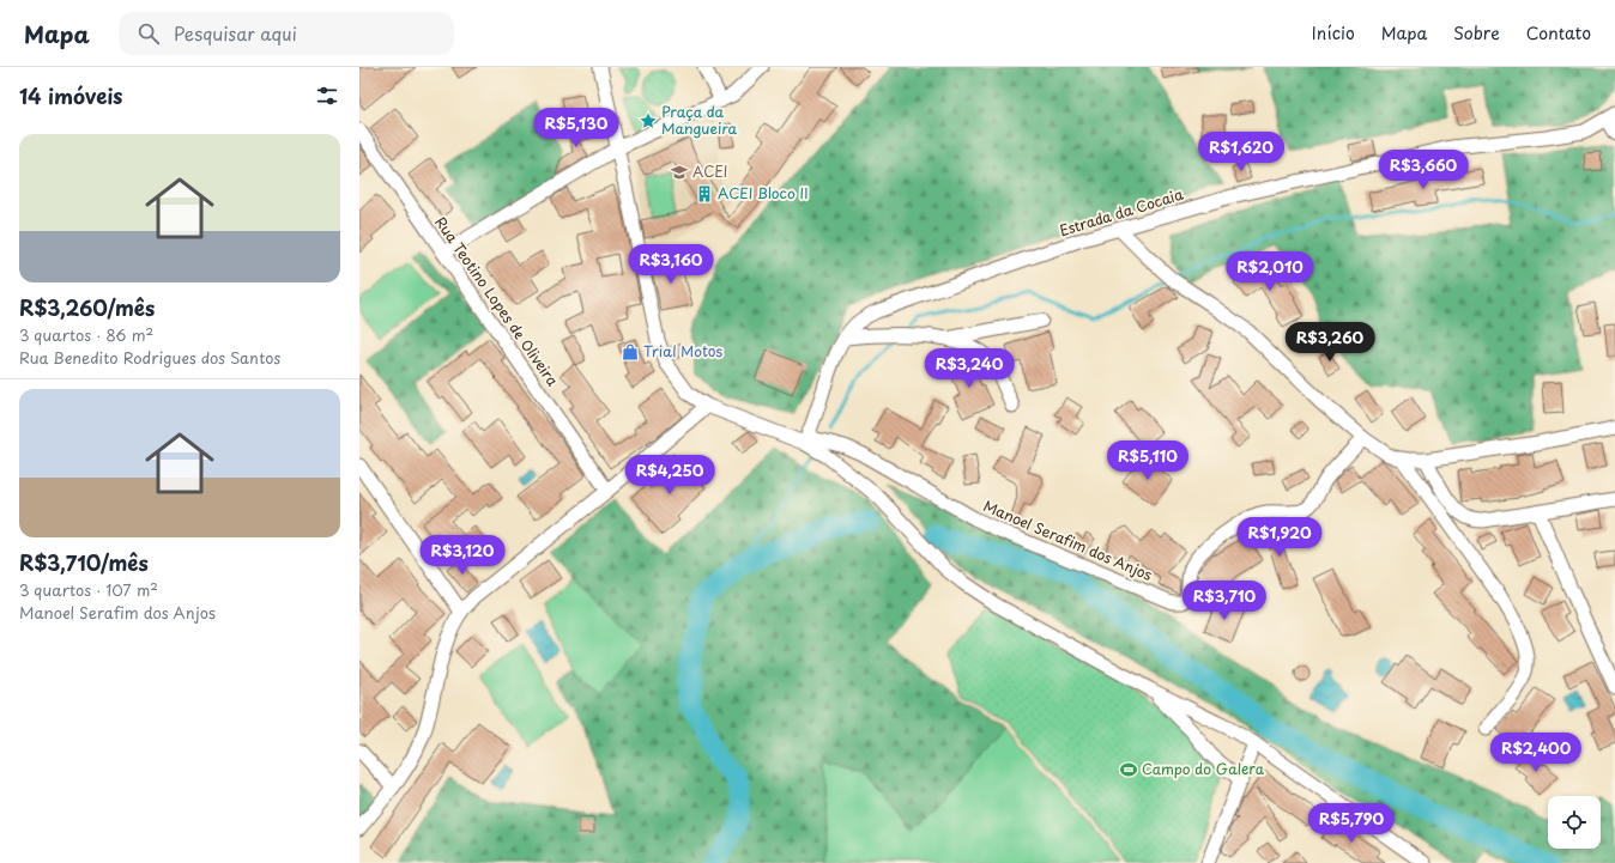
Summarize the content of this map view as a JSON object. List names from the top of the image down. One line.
{"streets":{"street":["Estrada da Cocaia","Rua Teotino Lopes de Oliveira","Manoel Serafim dos Anjos"]},"crossings":[["Estrada da Cocaia","Manoel Serafim dos Anjos"]],"places":{"place":["Praça da Mangueira"],"school or university":["ACEI"],"building":["ACEI Bloco II"],"shop":["Trial Motos"],"sports":["Campo do Galera"]},"page":{"header":"Mapa","search":"Pesquisar aqui","nav":["Início","Mapa","Sobre","Contato"],"heading":"14 imóveis","price":["R$5,130","R$1,620","R$3,660","R$3,160","R$2,010","R$3,260","R$3,240","R$5,110","R$4,250","R$1,920","R$3,120","R$3,710","R$2,400","R$5,790"],"list":[{"name":"R$3,260/mês","note":"3 quartos · 86 m² · Rua Benedito Rodrigues dos Santos"},{"name":"R$3,710/mês","note":"3 quartos · 107 m² · Manoel Serafim dos Anjos"}]}}
